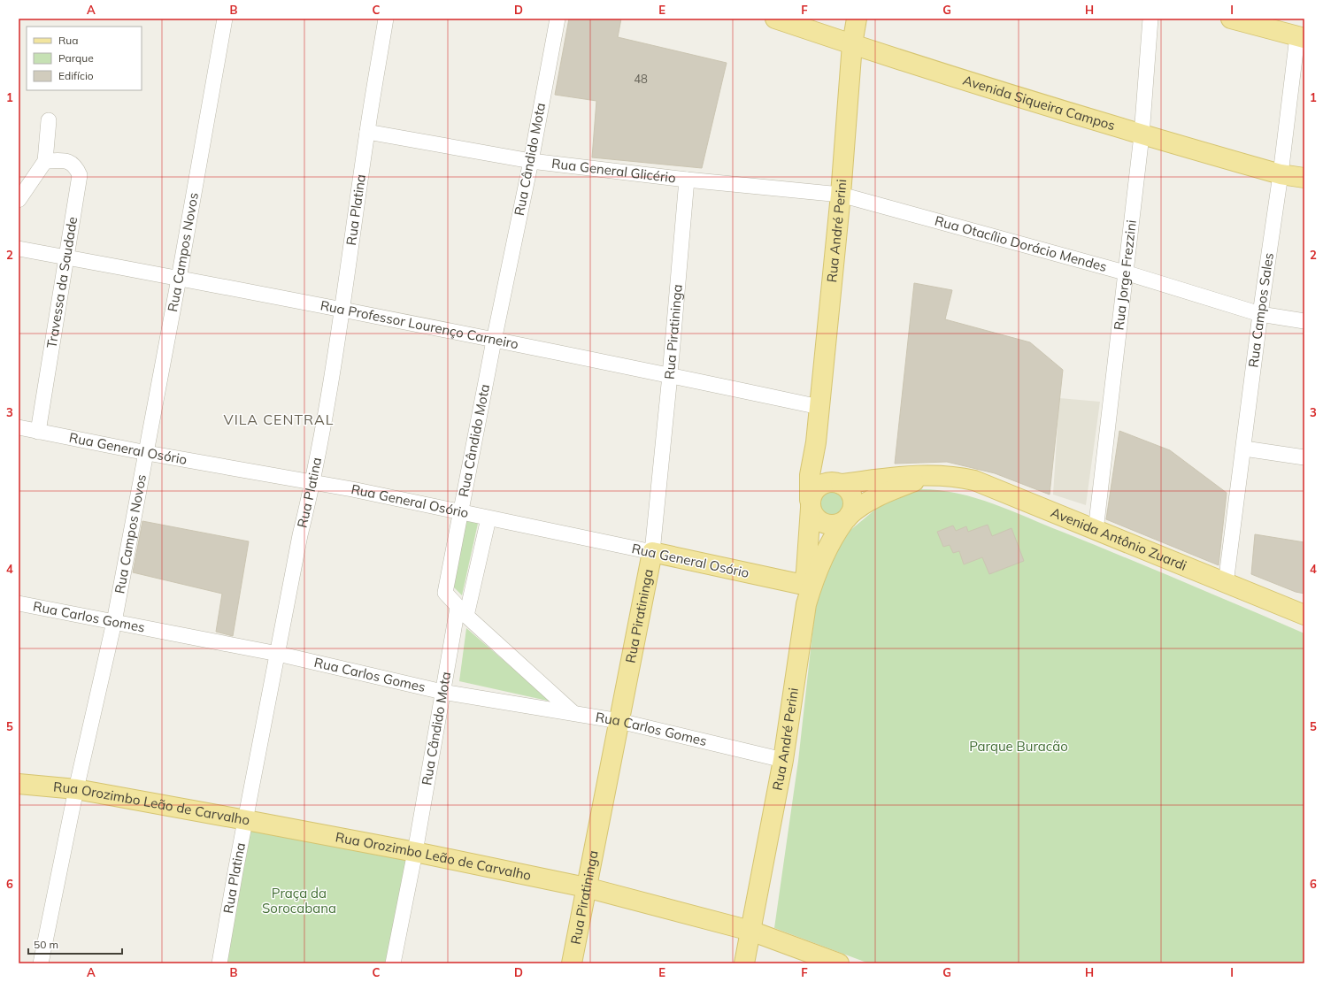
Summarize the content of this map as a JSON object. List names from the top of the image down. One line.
{"streets":{"main road":["Avenida Siqueira Campos","Rua André Perini","Rua Piratininga","Rua General Osório","Avenida Antônio Zuardi","Rua Orozimbo Leão de Carvalho"],"street":["Rua Cândido Mota","Rua General Glicério","Rua Platina","Rua Otacílio Dorácio Mendes","Rua Campos Novos","Rua Jorge Frezzini","Travessa da Saudade","Rua Campos Sales","Rua Professor Lourenço Carneiro","Rua Carlos Gomes"]},"crossings":[["Avenida Siqueira Campos","Rua André Perini"],["Avenida Siqueira Campos","Rua Jorge Frezzini"],["Avenida Siqueira Campos","Rua Campos Sales"],["Rua Cândido Mota","Rua General Glicério"],["Rua Cândido Mota","Rua Professor Lourenço Carneiro"],["Rua Cândido Mota","Rua General Osório"],["Rua Cândido Mota","Rua Carlos Gomes"],["Rua Cândido Mota","Rua Orozimbo Leão de Carvalho"],["Rua General Glicério","Rua Platina"],["Rua General Glicério","Rua André Perini"],["Rua General Glicério","Rua Otacílio Dorácio Mendes"],["Rua General Glicério","Rua Piratininga"],["Rua Platina","Rua Professor Lourenço Carneiro"],["Rua Platina","Rua General Osório"],["Rua Platina","Rua Carlos Gomes"],["Rua Platina","Rua Orozimbo Leão de Carvalho"],["Rua André Perini","Rua Otacílio Dorácio Mendes"],["Rua André Perini","Rua Professor Lourenço Carneiro"],["Rua André Perini","Rua General Osório"],["Rua André Perini","Avenida Antônio Zuardi"],["Rua André Perini","Rua Carlos Gomes"],["Rua André Perini","Rua Orozimbo Leão de Carvalho"],["Rua Otacílio Dorácio Mendes","Rua Jorge Frezzini"],["Rua Otacílio Dorácio Mendes","Rua Campos Sales"],["Rua Campos Novos","Rua Professor Lourenço Carneiro"],["Rua Campos Novos","Rua General Osório"],["Rua Campos Novos","Rua Carlos Gomes"],["Rua Campos Novos","Rua Orozimbo Leão de Carvalho"],["Rua Jorge Frezzini","Avenida Antônio Zuardi"],["Travessa da Saudade","Rua Professor Lourenço Carneiro"],["Travessa da Saudade","Rua General Osório"],["Rua Campos Sales","Avenida Antônio Zuardi"],["Rua Professor Lourenço Carneiro","Rua Piratininga"],["Rua Piratininga","Rua General Osório"],["Rua Piratininga","Rua Carlos Gomes"],["Rua Piratininga","Rua Orozimbo Leão de Carvalho"]],"districts":["VILA CENTRAL"],"parks":["Parque Buracão","Praça da Sorocabana"],"house_numbers":["48"],"legend":["Rua","Parque","Edifício"],"scale_bar":"50 m","grid":{"columns":["A","B","C","D","E","F","G","H","I"],"rows":["1","2","3","4","5","6"]}}
